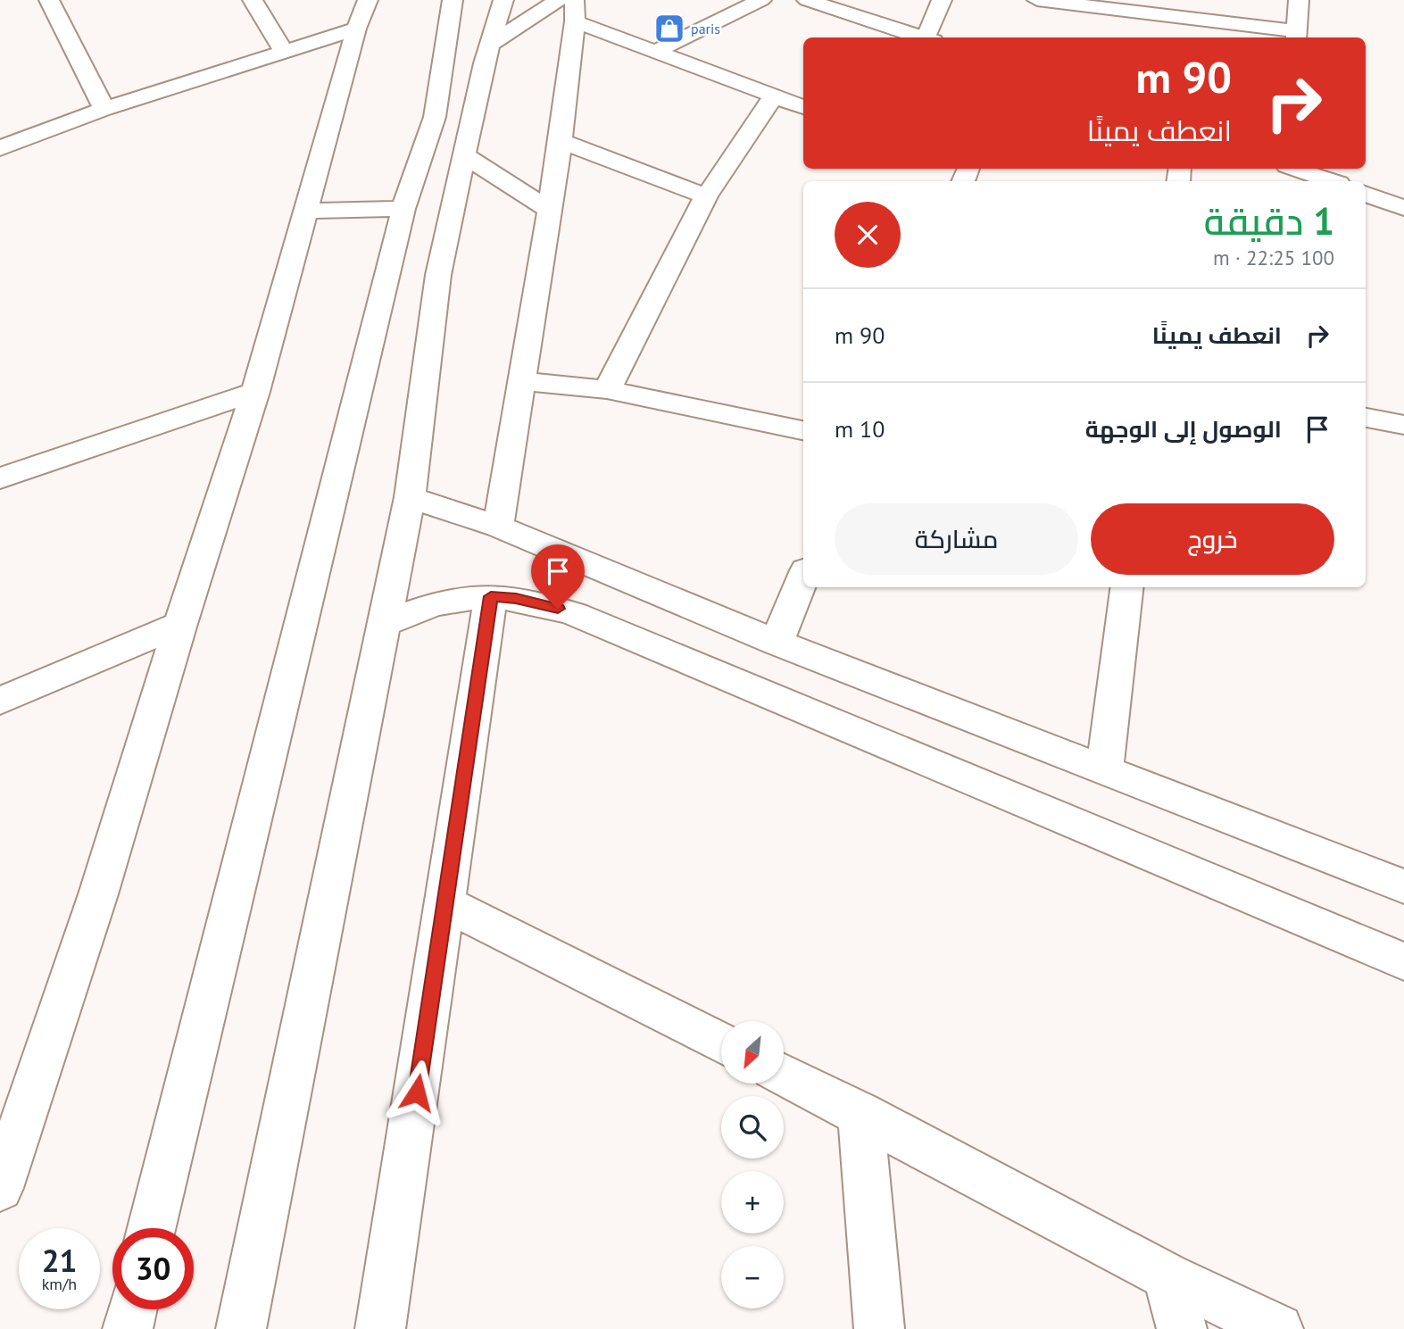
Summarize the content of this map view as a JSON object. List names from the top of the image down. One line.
{"places":{"shop":["paris"]},"north":"bottom left","page":{"turn":["90 m","انعطف يمينًا"],"heading":["1 دقيقة","100 m · 22:25"],"list":[{"name":"انعطف يمينًا","value":"90 m"},{"name":"الوصول إلى الوجهة","value":"10 m"}],"buttons":["خروج","مشاركة"],"map_buttons":["+","−"],"speed":"21 km/h","limit":"30"}}
